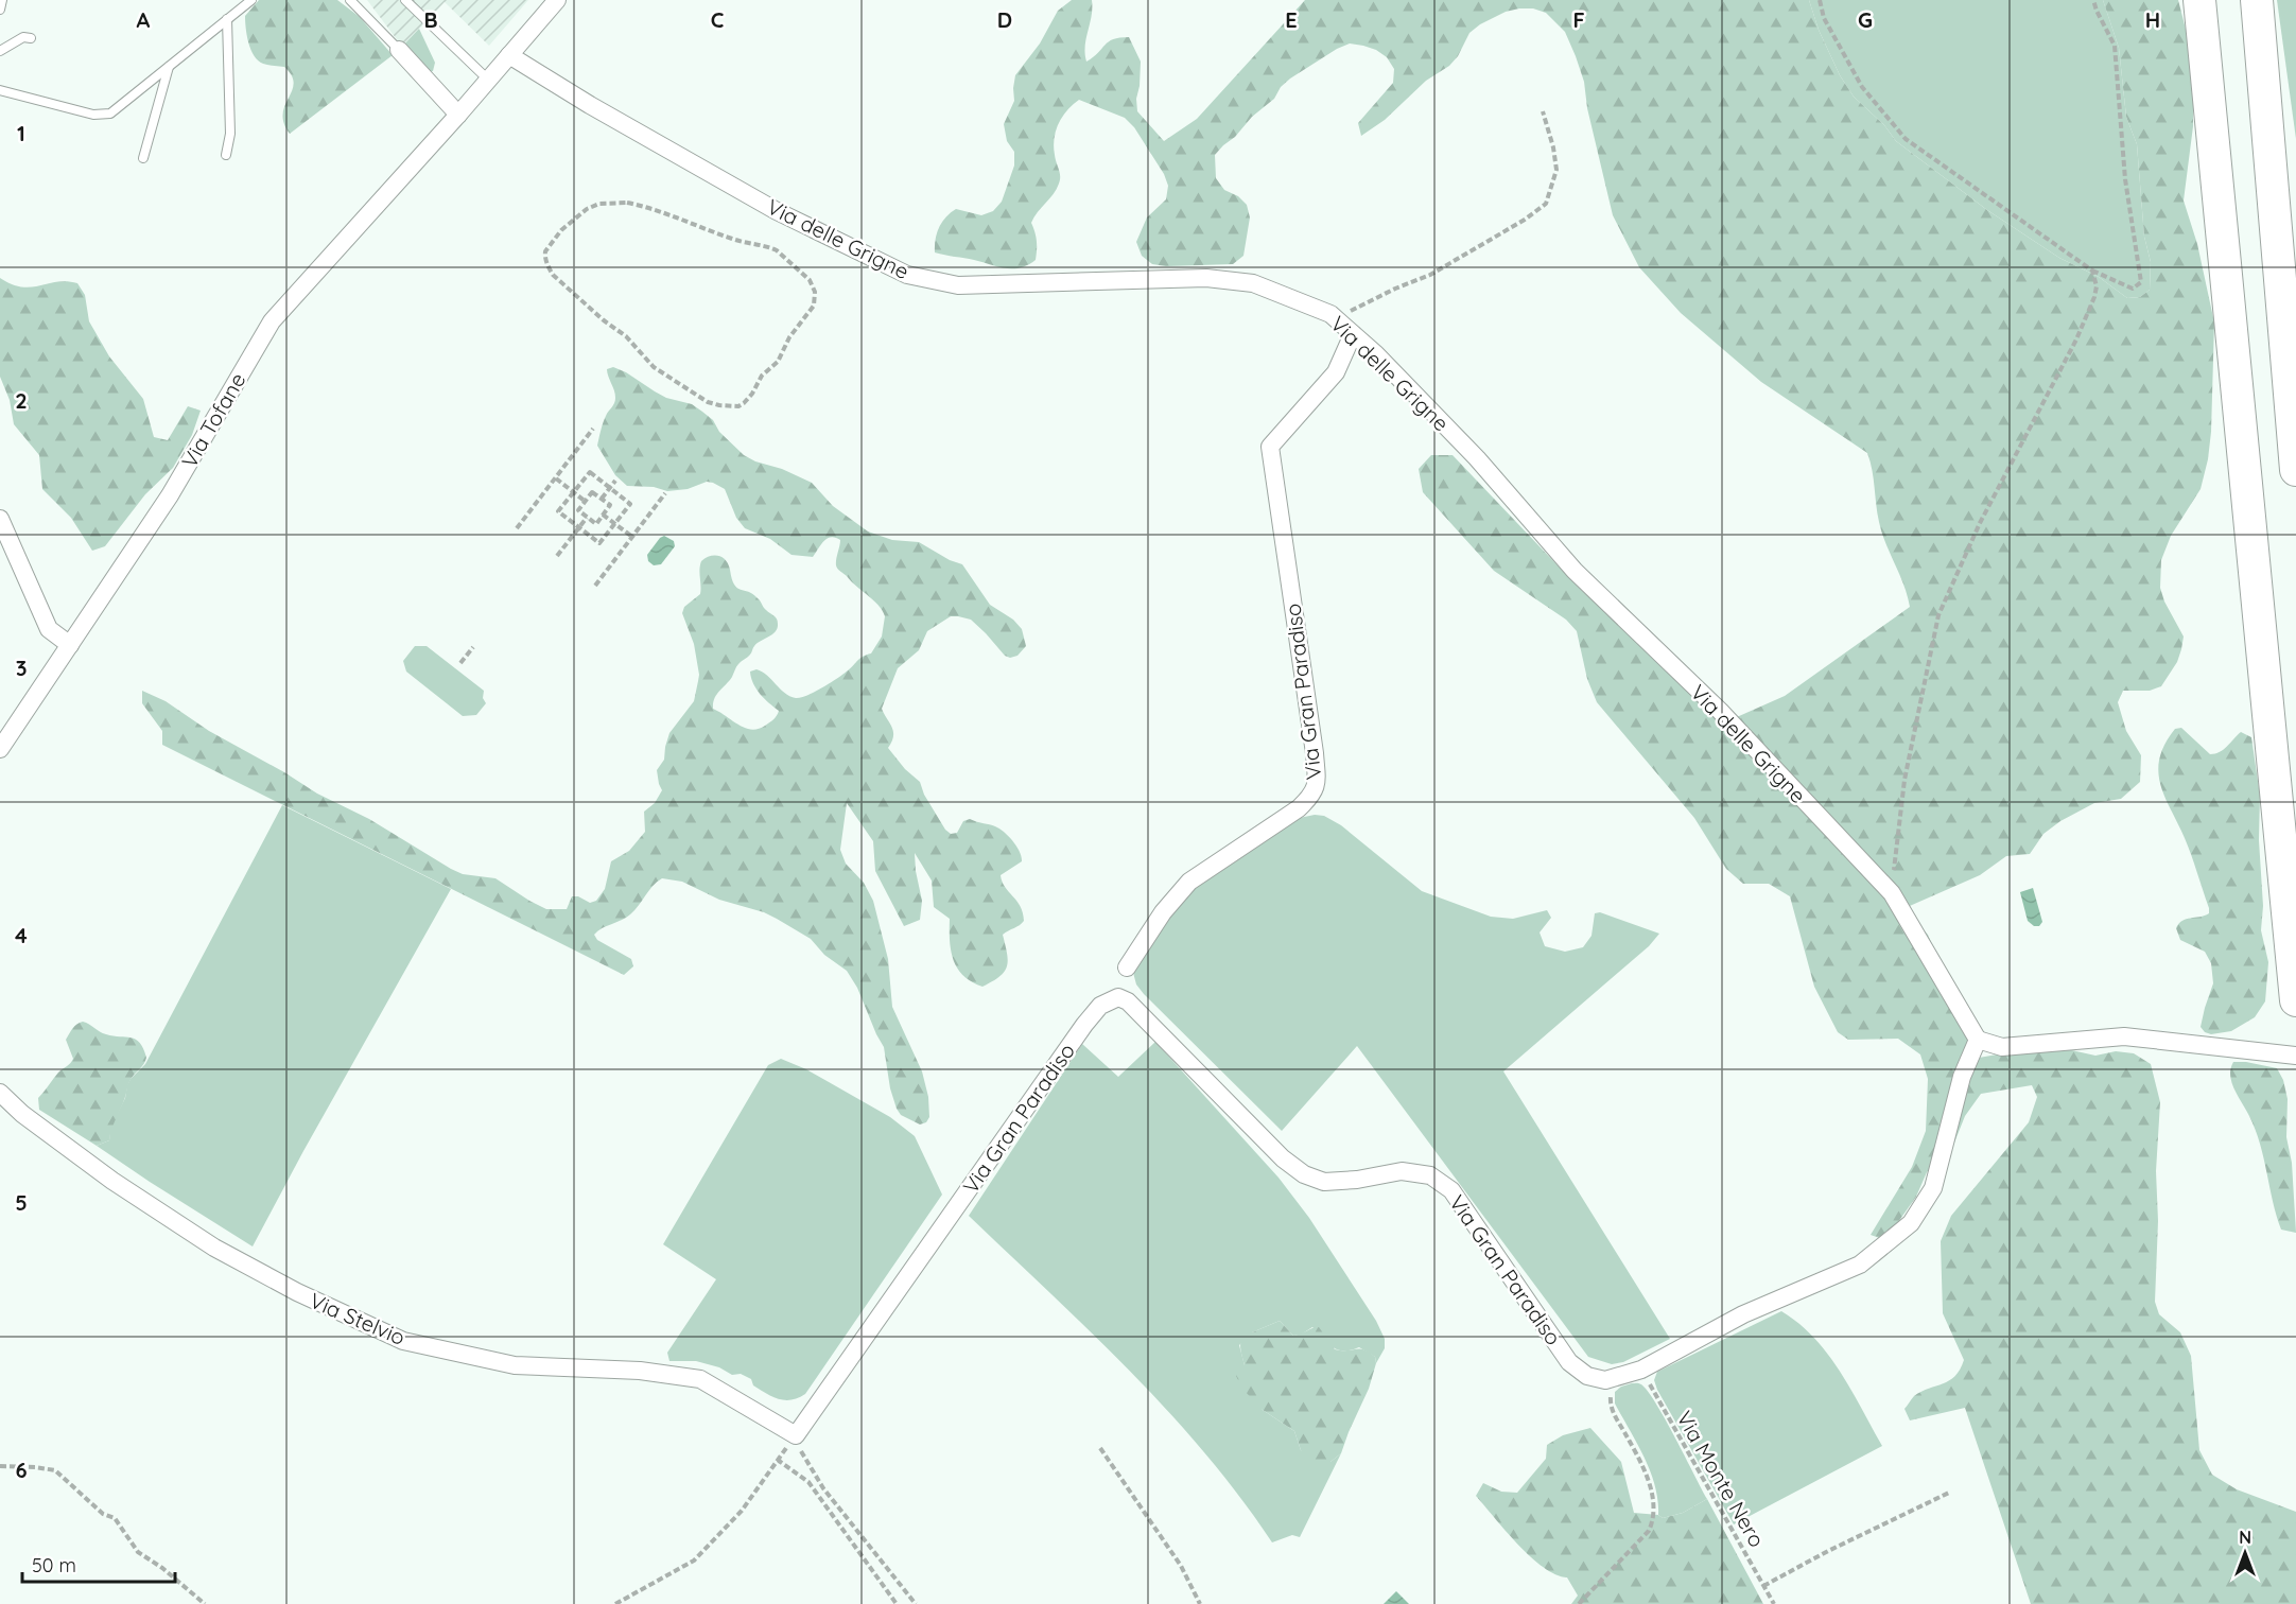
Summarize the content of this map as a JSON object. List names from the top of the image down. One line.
{"streets":{"street":["Via delle Grigne","Via Tofane","Via Gran Paradiso","Via Stelvio"],"path":["Via Monte Nero"]},"crossings":[["Via delle Grigne","Via Tofane"],["Via delle Grigne","Via Gran Paradiso"],["Via Gran Paradiso","Via Stelvio"],["Via Gran Paradiso","Via Monte Nero"]],"scale_bar":"50 m","north":"top","grid":{"columns":["A","B","C","D","E","F","G","H"],"rows":["1","2","3","4","5","6"]}}
